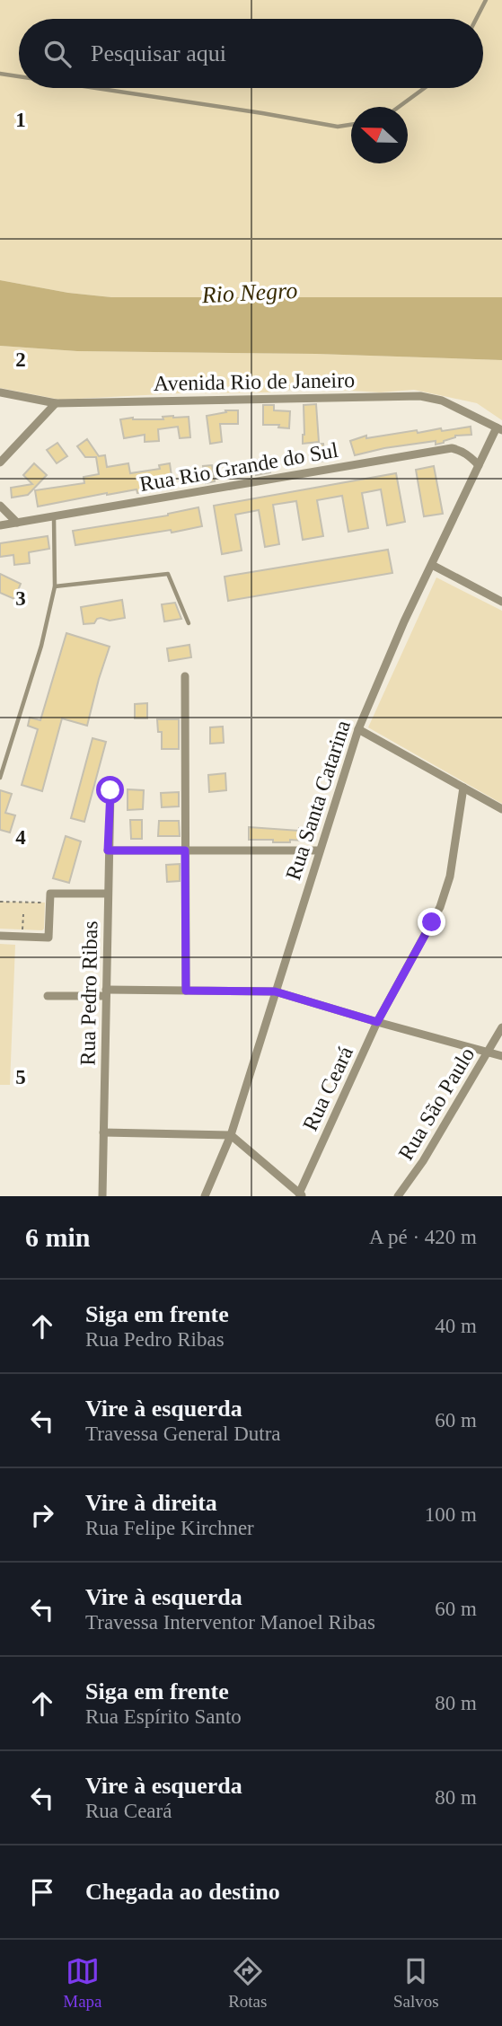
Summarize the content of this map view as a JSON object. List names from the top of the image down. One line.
{"streets":{"street":["Avenida Rio de Janeiro","Rua Rio Grande do Sul","Rua Santa Catarina","Rua Pedro Ribas","Rua Ceará","Rua São Paulo"]},"crossings":[["Avenida Rio de Janeiro","Rua Santa Catarina"],["Rua Rio Grande do Sul","Rua Santa Catarina"]],"water":["Rio Negro"],"north":"left","page":{"search":"Pesquisar aqui","heading":["6 min","A pé · 420 m"],"list":[["Siga em frente","Rua Pedro Ribas","40 m"],["Vire à esquerda","Travessa General Dutra","60 m"],["Vire à direita","Rua Felipe Kirchner","100 m"],["Vire à esquerda","Travessa Interventor Manoel Ribas","60 m"],["Siga em frente","Rua Espírito Santo","80 m"],["Vire à esquerda","Rua Ceará","80 m"],"Chegada ao destino"],"nav":["Mapa","Rotas","Salvos"]},"grid":{"rows":["1","2","3","4","5"]}}
